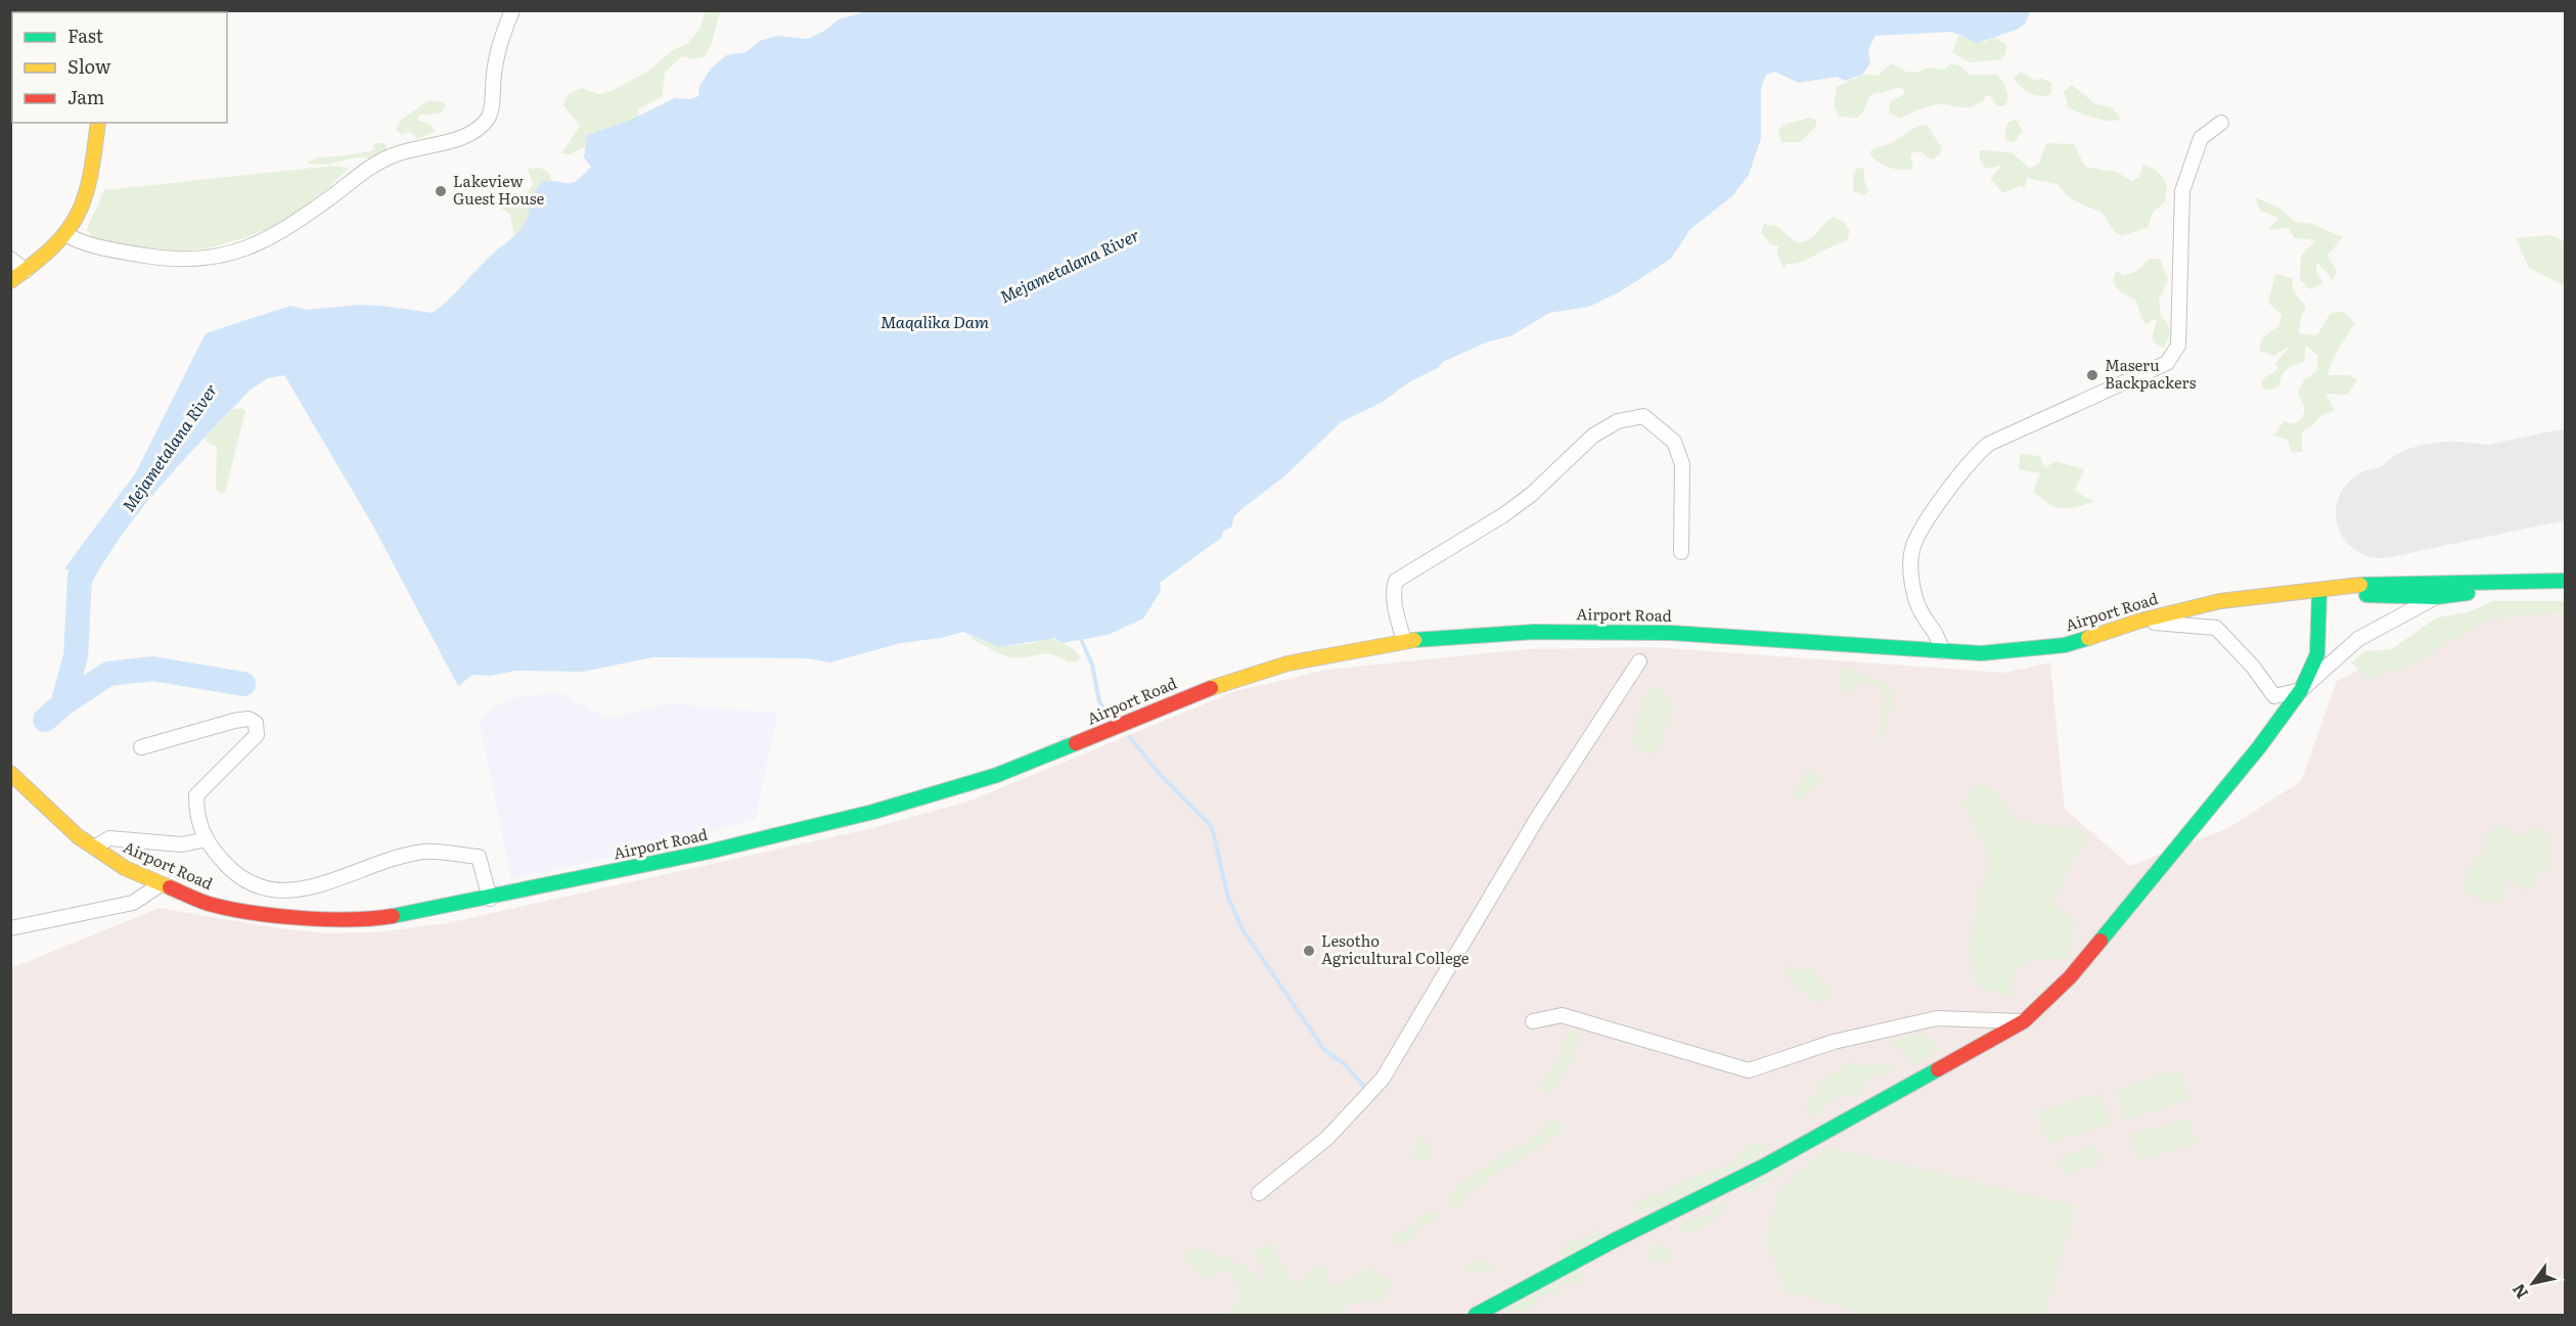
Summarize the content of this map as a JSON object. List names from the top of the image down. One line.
{"streets":{"main road":["Airport Road"]},"water":["Mejametalana River","Maqalika Dam"],"places":["Lakeview Guest House","Maseru Backpackers","Lesotho Agricultural College"],"legend":["Fast","Slow","Jam"],"north":"bottom left"}
